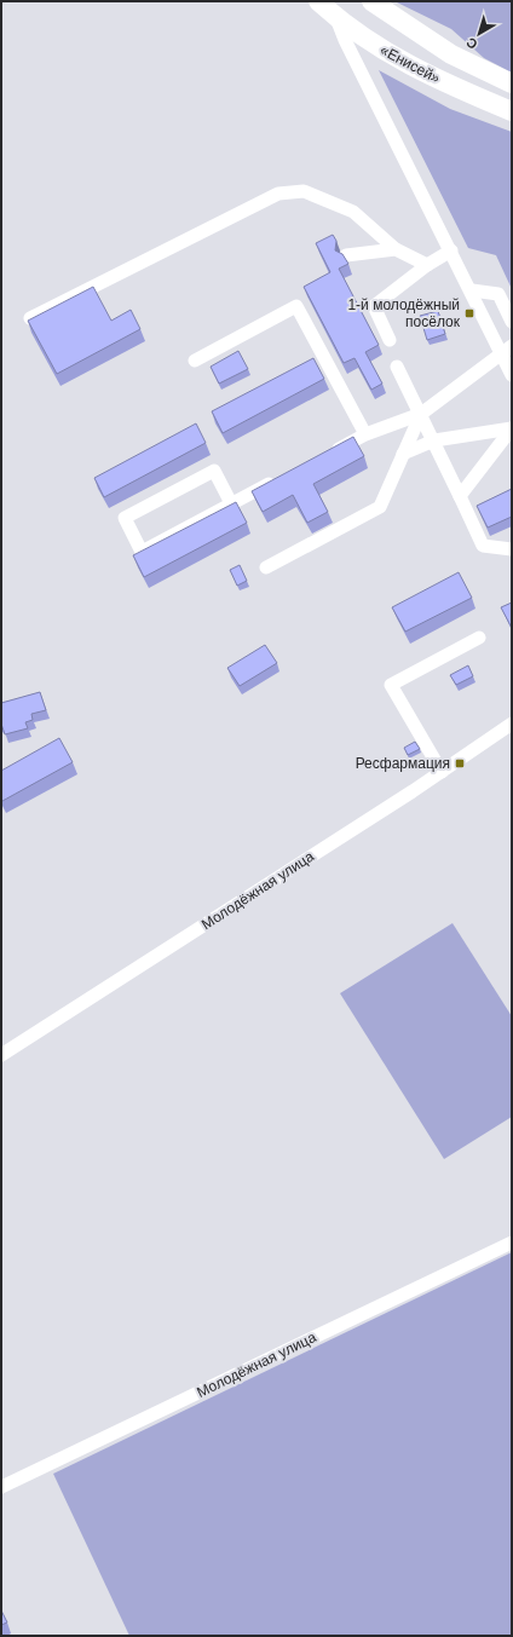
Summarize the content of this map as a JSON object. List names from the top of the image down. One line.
{"streets":{"highway":["«Енисей»"],"street":["Молодёжная улица"]},"places":{"transit":["1-й молодёжный посёлок","Ресфармация"]},"north":"bottom left"}
